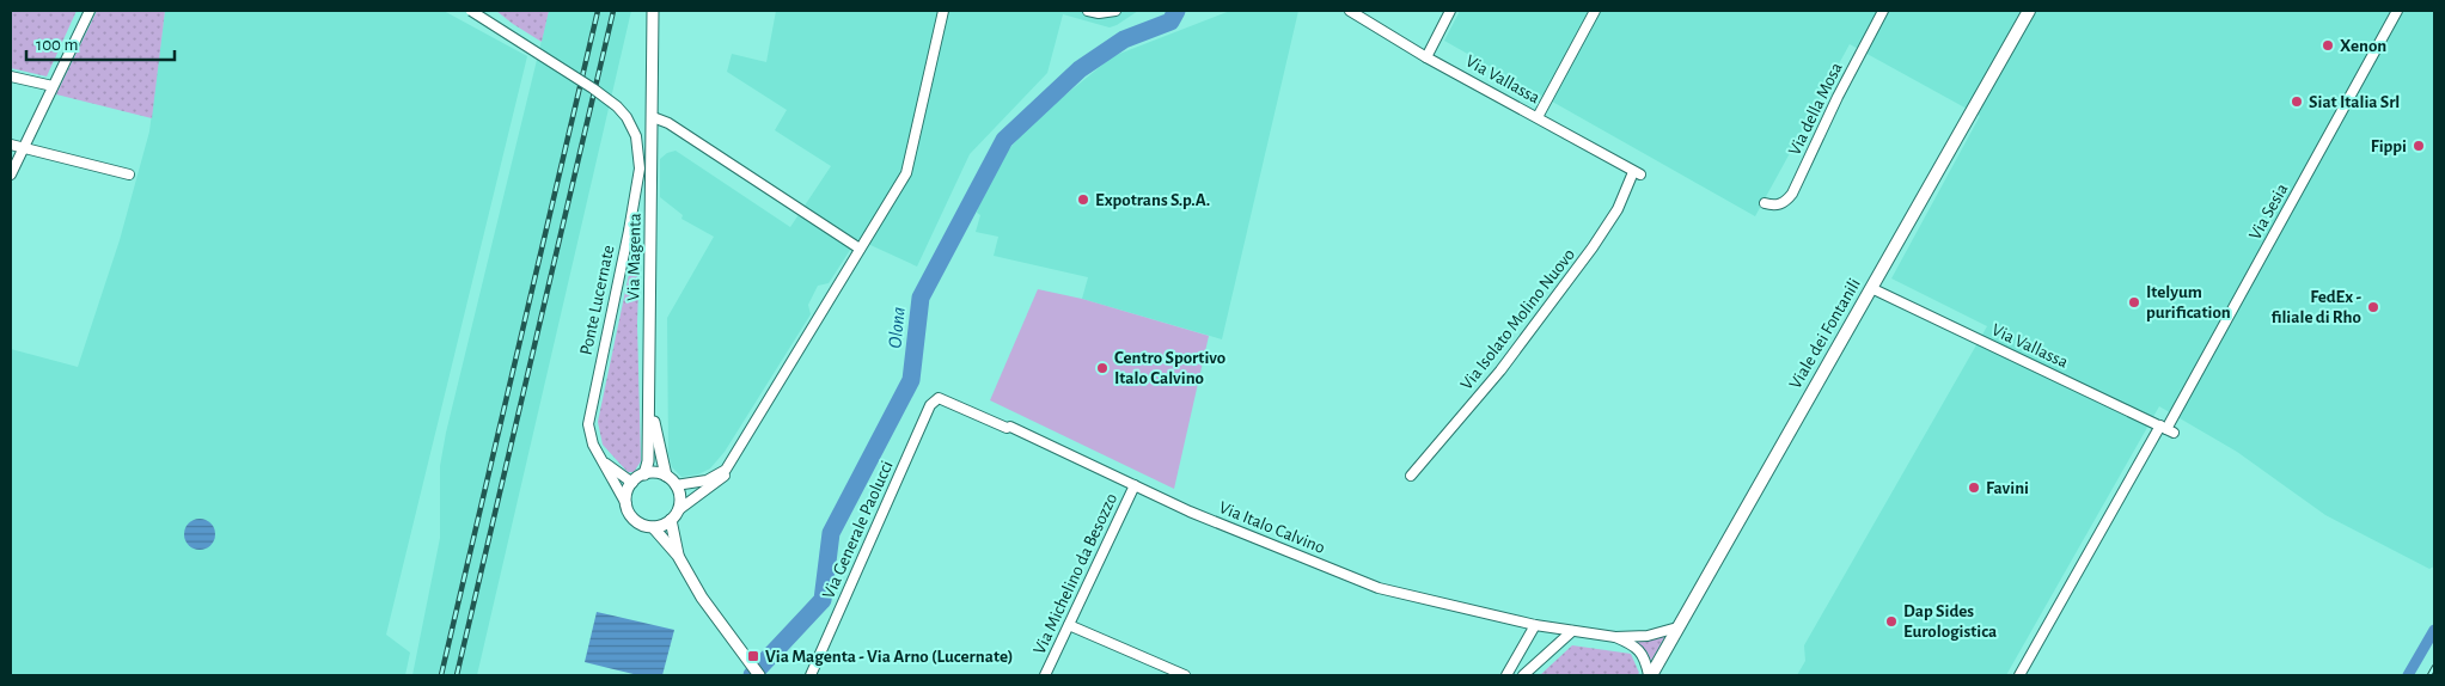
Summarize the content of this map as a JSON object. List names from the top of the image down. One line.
{"streets":{"main road":["Viale dei Fontanili"],"street":["Via Vallassa","Via della Mosa","Via Sesia","Via Magenta","Ponte Lucernate","Via Isolato Molino Nuovo","Via Italo Calvino","Via Generale Paolucci","Via Michelino da Besozzo"]},"crossings":[["Via Vallassa","Via Sesia"],["Via Vallassa","Via Isolato Molino Nuovo"],["Via Vallassa","Viale dei Fontanili"],["Via Magenta","Ponte Lucernate"],["Viale dei Fontanili","Via Italo Calvino"],["Via Italo Calvino","Via Generale Paolucci"],["Via Italo Calvino","Via Michelino da Besozzo"]],"water":["Olona"],"places":{"other":["Xenon","Siat Italia Srl","Fippi","Expotrans S.p.A.","Itelyum purification","FedEx - filiale di Rho","Centro Sportivo Italo Calvino","Favini","Dap Sides Eurologistica"],"transit":["Via Magenta - Via Arno (Lucernate)"]},"scale_bar":"100 m"}
